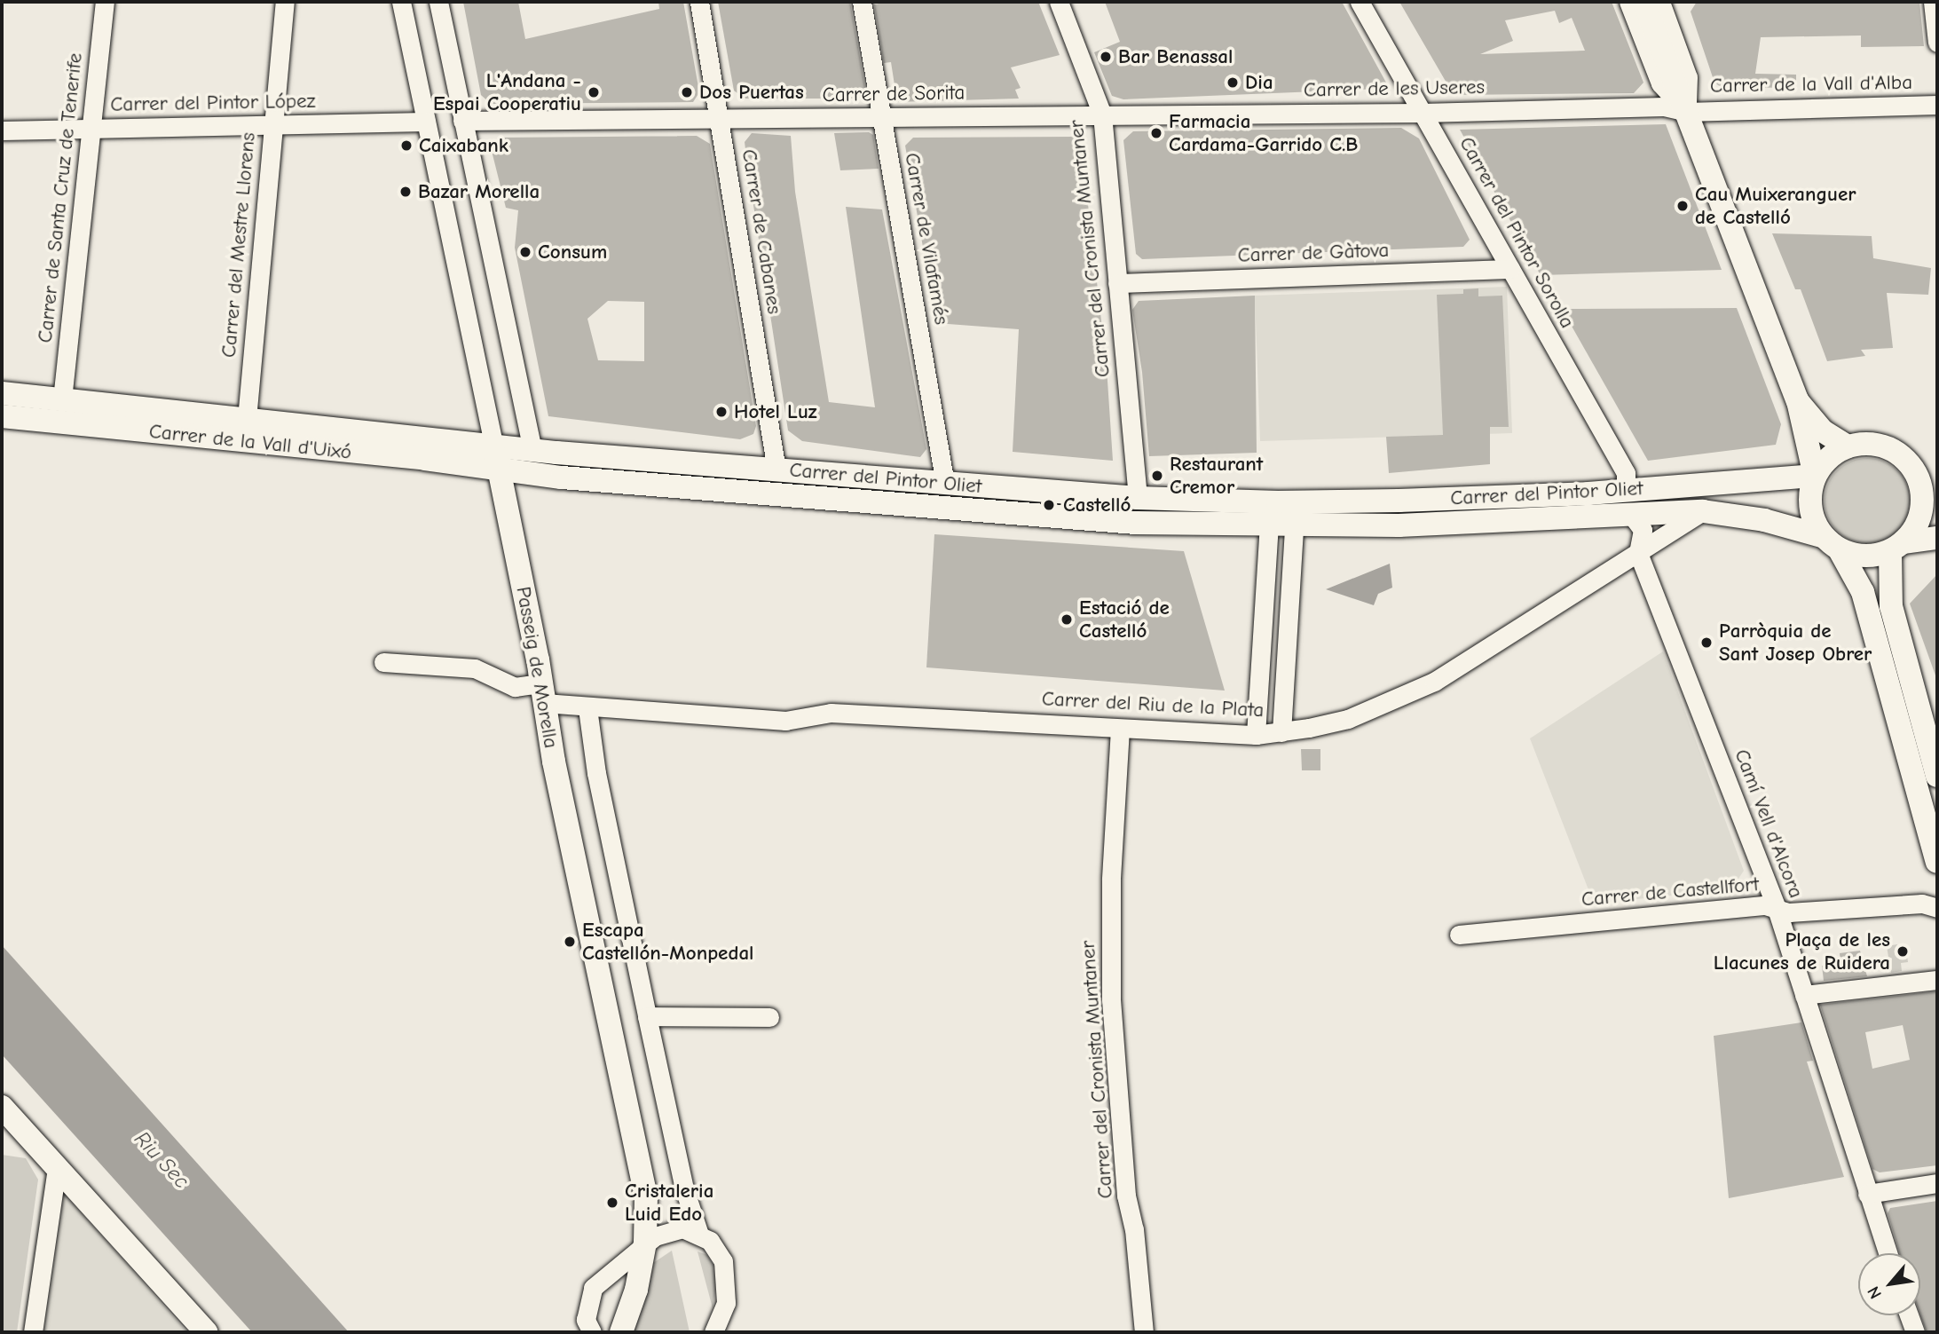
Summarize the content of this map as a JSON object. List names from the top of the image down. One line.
{"streets":{"main road":["Carrer de la Vall d'Uixó","Carrer del Pintor Oliet","Passeig de Morella"],"street":["Carrer de la Vall d'Alba","Carrer de les Useres","Carrer de Sorita","Carrer del Pintor López","Carrer de Santa Cruz de Tenerife","Carrer de Cabanes","Carrer del Pintor Sorolla","Carrer de Vilafamés","Carrer del Mestre Llorens","Carrer del Cronista Muntaner","Carrer de Gàtova","Carrer del Riu de la Plata","Camí Vell d'Alcora","Carrer de Castellfort"]},"crossings":[["Carrer de la Vall d'Alba","Carrer de les Useres"],["Carrer de les Useres","Carrer de Sorita"],["Carrer de les Useres","Carrer del Pintor Sorolla"],["Carrer de les Useres","Carrer del Cronista Muntaner"],["Carrer de Sorita","Carrer de Cabanes"],["Carrer de Sorita","Carrer de Vilafamés"],["Carrer de Sorita","Carrer del Cronista Muntaner"],["Carrer del Pintor López","Carrer de Santa Cruz de Tenerife"],["Carrer del Pintor López","Carrer del Mestre Llorens"],["Carrer del Pintor López","Passeig de Morella"],["Carrer de Santa Cruz de Tenerife","Carrer de la Vall d'Uixó"],["Carrer de Cabanes","Carrer del Pintor Oliet"],["Carrer del Pintor Sorolla","Carrer de Gàtova"],["Carrer del Pintor Sorolla","Carrer del Pintor Oliet"],["Carrer del Pintor Sorolla","Camí Vell d'Alcora"],["Carrer de Vilafamés","Carrer del Pintor Oliet"],["Carrer del Mestre Llorens","Carrer de la Vall d'Uixó"],["Carrer del Cronista Muntaner","Carrer de Gàtova"],["Carrer del Cronista Muntaner","Carrer del Pintor Oliet"],["Carrer del Cronista Muntaner","Carrer del Riu de la Plata"],["Carrer de la Vall d'Uixó","Carrer del Pintor Oliet"],["Carrer de la Vall d'Uixó","Passeig de Morella"],["Carrer del Pintor Oliet","Passeig de Morella"],["Carrer del Pintor Oliet","Carrer del Riu de la Plata"],["Carrer del Pintor Oliet","Camí Vell d'Alcora"],["Passeig de Morella","Carrer del Riu de la Plata"],["Carrer del Riu de la Plata","Camí Vell d'Alcora"],["Camí Vell d'Alcora","Carrer de Castellfort"]],"water":["Riu Sec"],"places":["Bar Benassal","Dia","L'Andana - Espai Cooperatiu","Dos Puertas","Farmacia Cardama-Garrido C.B","Caixabank","Bazar Morella","Cau Muixeranguer de Castelló","Consum","Hotel Luz","Restaurant Cremor","Castelló","Estació de Castelló","Parròquia de Sant Josep Obrer","Escapa Castellón-Monpedal","Plaça de les Llacunes de Ruidera","Cristaleria Luid Edo"],"north":"bottom left"}
